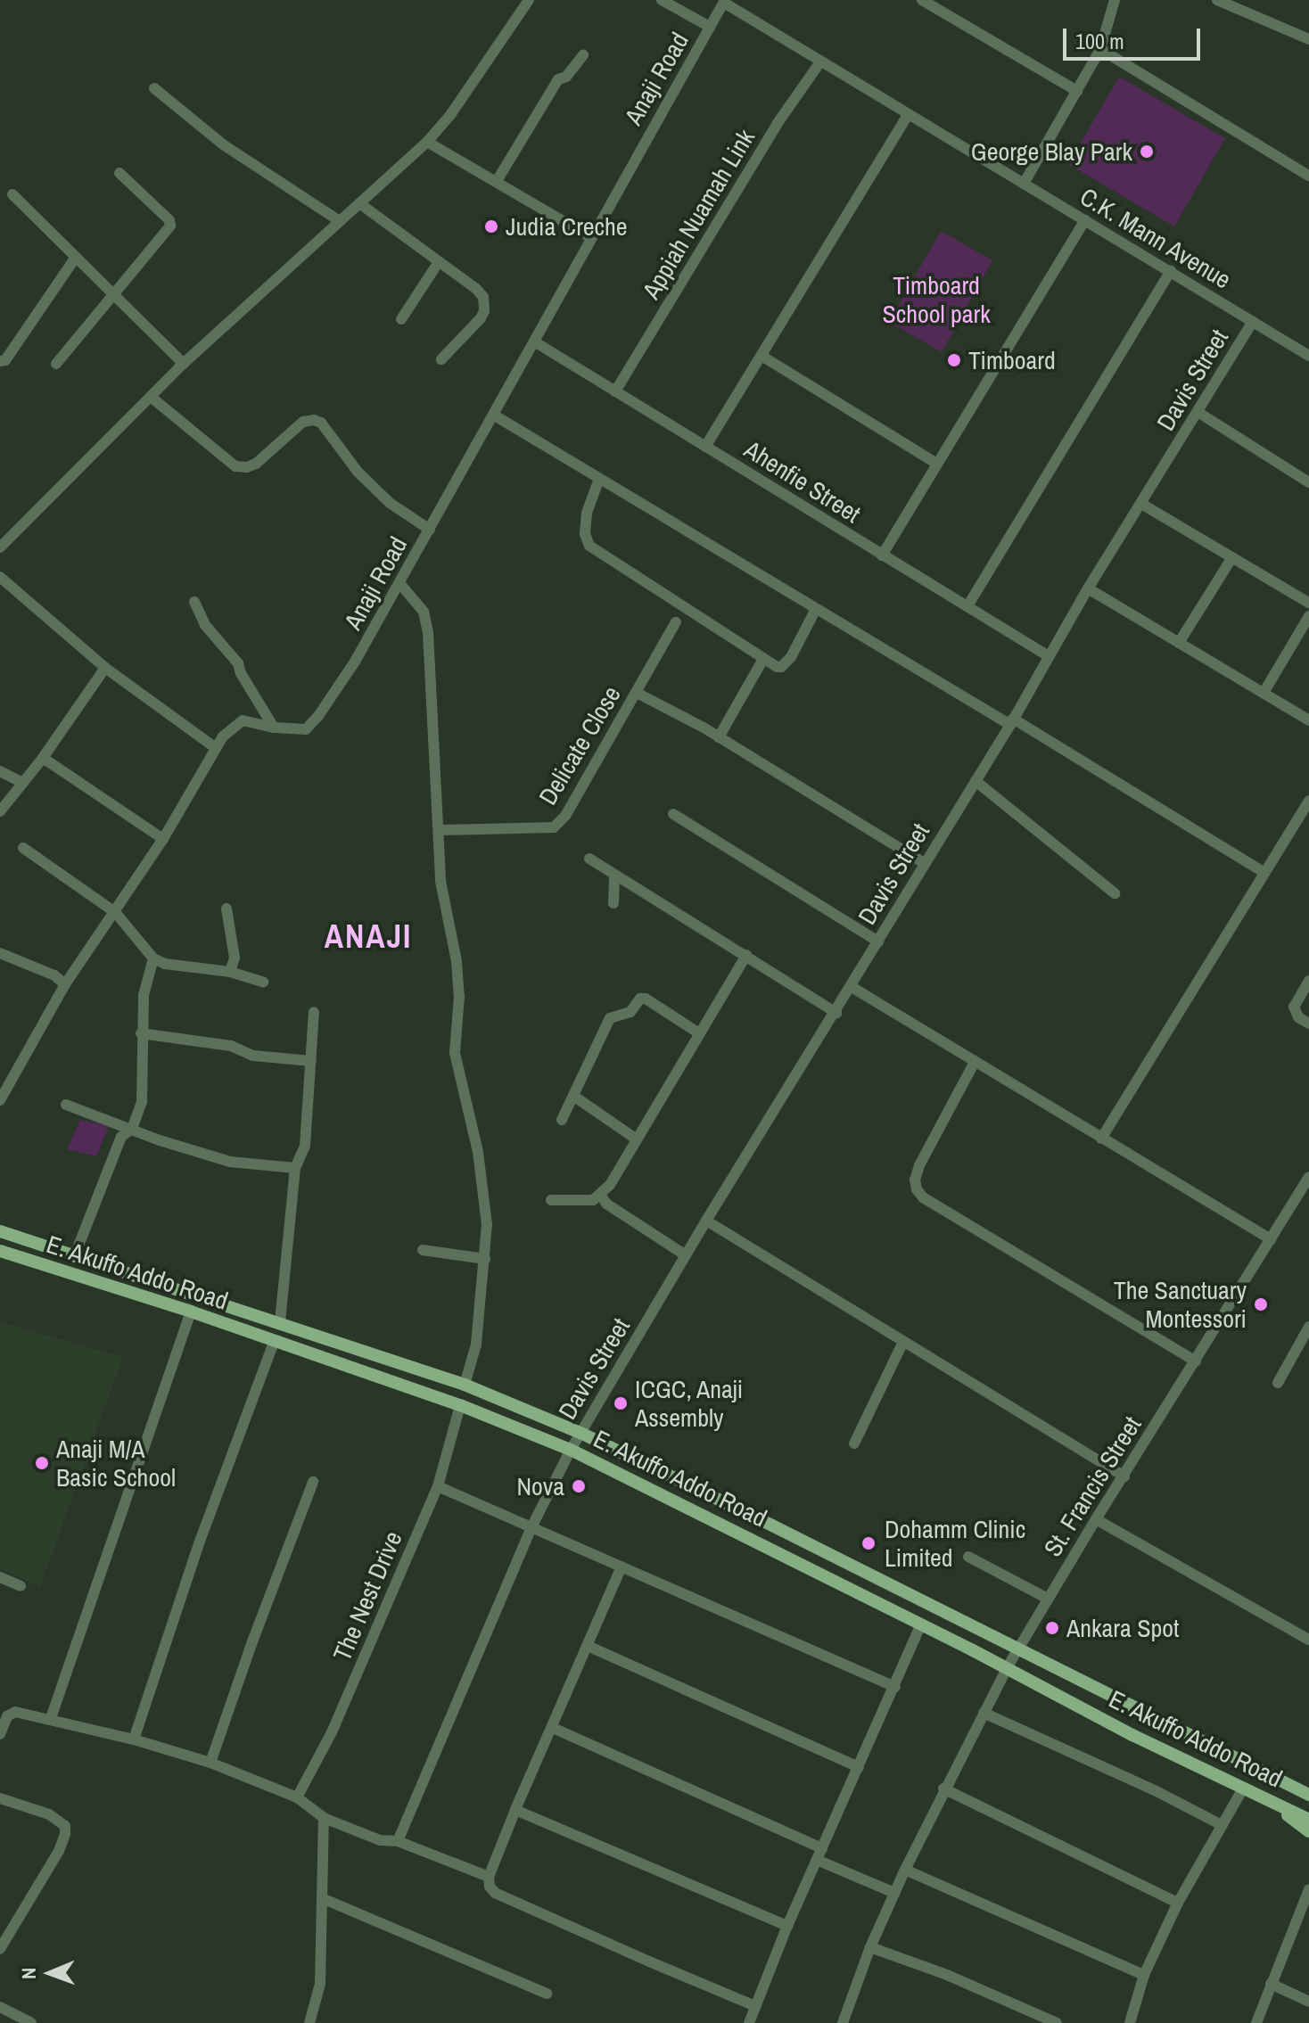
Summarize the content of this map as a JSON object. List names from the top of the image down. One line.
{"streets":{"main road":["E. Akuffo Addo Road"],"street":["Anaji Road","Appiah Nuamah Link","C.K. Mann Avenue","Davis Street","Ahenfie Street","Delicate Close","St. Francis Street","The Nest Drive"]},"crossings":[["Anaji Road","C.K. Mann Avenue"],["Anaji Road","Ahenfie Street"],["Appiah Nuamah Link","C.K. Mann Avenue"],["Appiah Nuamah Link","Ahenfie Street"],["C.K. Mann Avenue","Davis Street"],["Davis Street","Ahenfie Street"],["Davis Street","E. Akuffo Addo Road"],["E. Akuffo Addo Road","St. Francis Street"],["E. Akuffo Addo Road","The Nest Drive"]],"districts":["ANAJI"],"parks":["Timboard School park"],"places":["George Blay Park","Judia Creche","Timboard","The Sanctuary Montessori","ICGC, Anaji Assembly","Anaji M/A Basic School","Nova","Dohamm Clinic Limited","Ankara Spot"],"scale_bar":"100 m","north":"left"}
